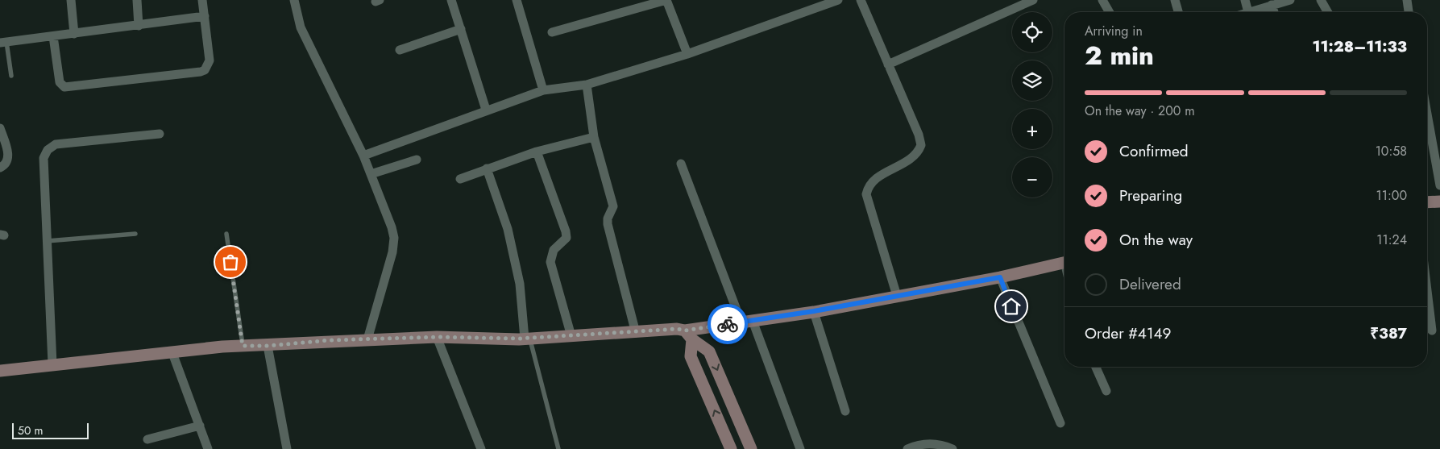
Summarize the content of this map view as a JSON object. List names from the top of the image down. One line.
{"scale_bar":"50 m","page":{"map_buttons":["+","−"],"heading":["2 min","Arriving in","11:28–11:33"],"panel":["Order #4149","₹387"],"bar":"On the way · 200 m","list":[["Confirmed","10:58"],["Preparing","11:00"],["On the way","11:24"],"Delivered"],"scale":"50 m"}}
